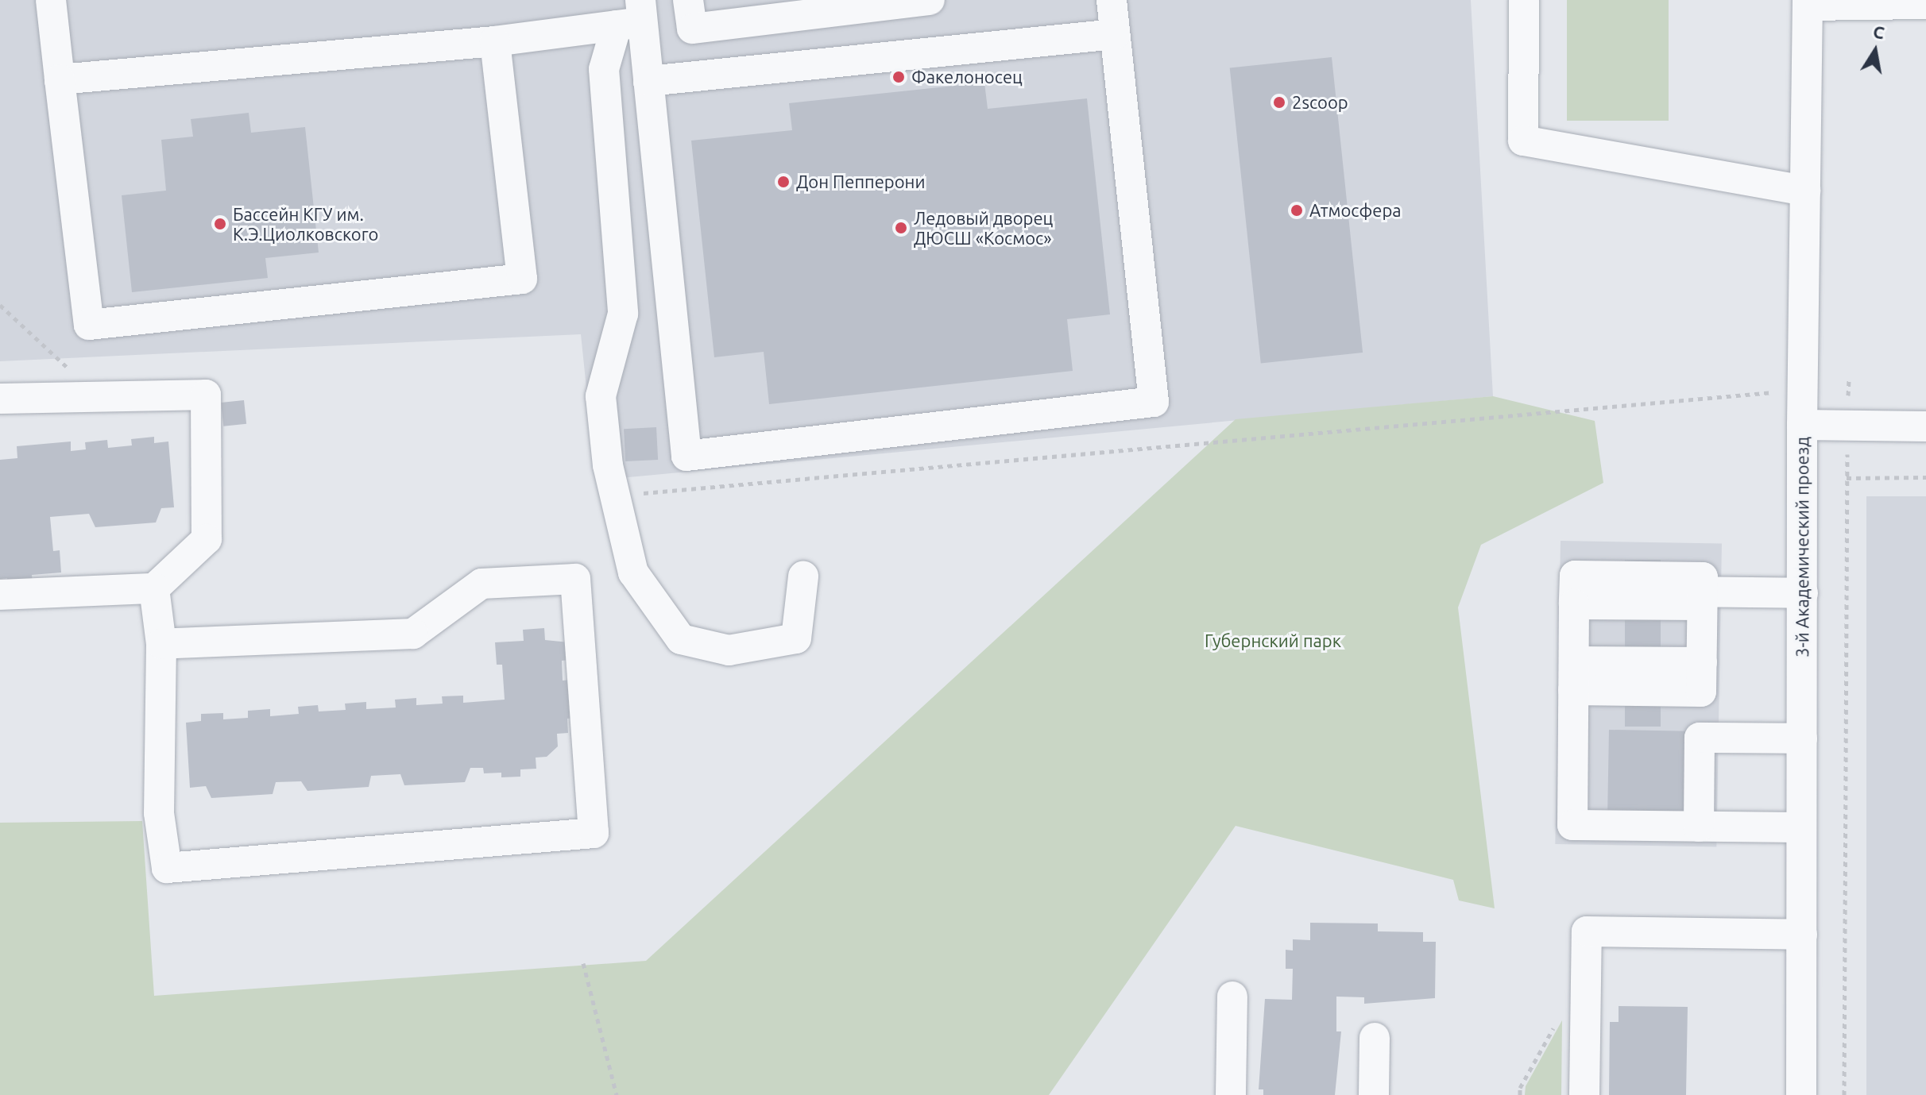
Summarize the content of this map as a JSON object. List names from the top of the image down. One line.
{"streets":{"street":["3-й Академический проезд"]},"parks":["Губернский парк"],"places":["Факелоносец","2scoop","Дон Пепперони","Атмосфера","Бассейн КГУ им. К.Э.Циолковского","Ледовый дворец ДЮСШ «Космос»"],"north":"top"}
